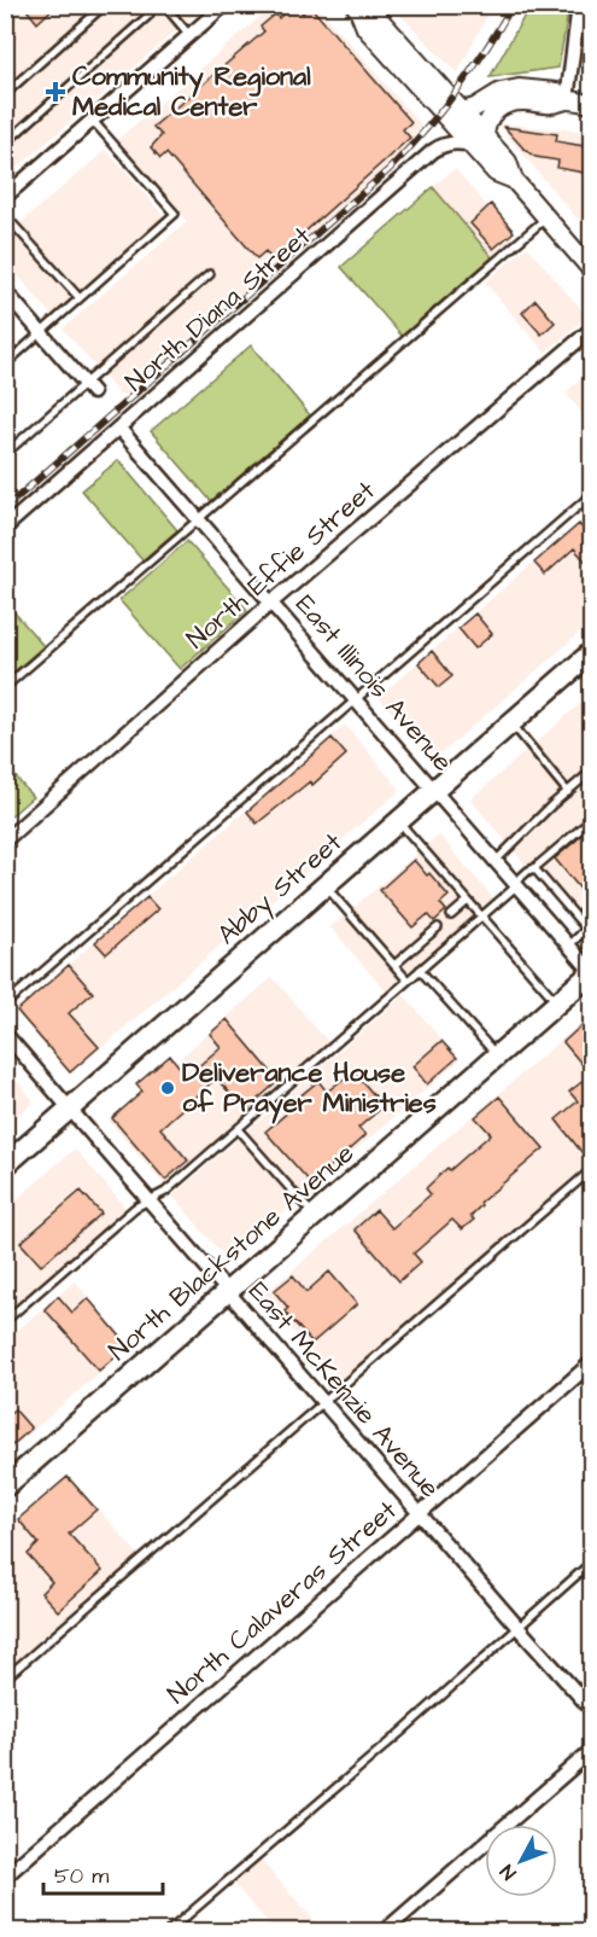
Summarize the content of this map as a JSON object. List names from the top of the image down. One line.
{"streets":{"main road":["Abby Street","North Blackstone Avenue"],"street":["North Diana Street","North Effie Street","East Illinois Avenue","East McKenzie Avenue","North Calaveras Street"]},"crossings":[["North Diana Street","East Illinois Avenue"],["North Effie Street","East Illinois Avenue"],["East Illinois Avenue","Abby Street"],["East Illinois Avenue","North Blackstone Avenue"],["Abby Street","East McKenzie Avenue"],["North Blackstone Avenue","East McKenzie Avenue"],["East McKenzie Avenue","North Calaveras Street"]],"places":{"health":["Community Regional Medical Center"],"other":["Deliverance House of Prayer Ministries"]},"scale_bar":"50 m","north":"bottom left"}
